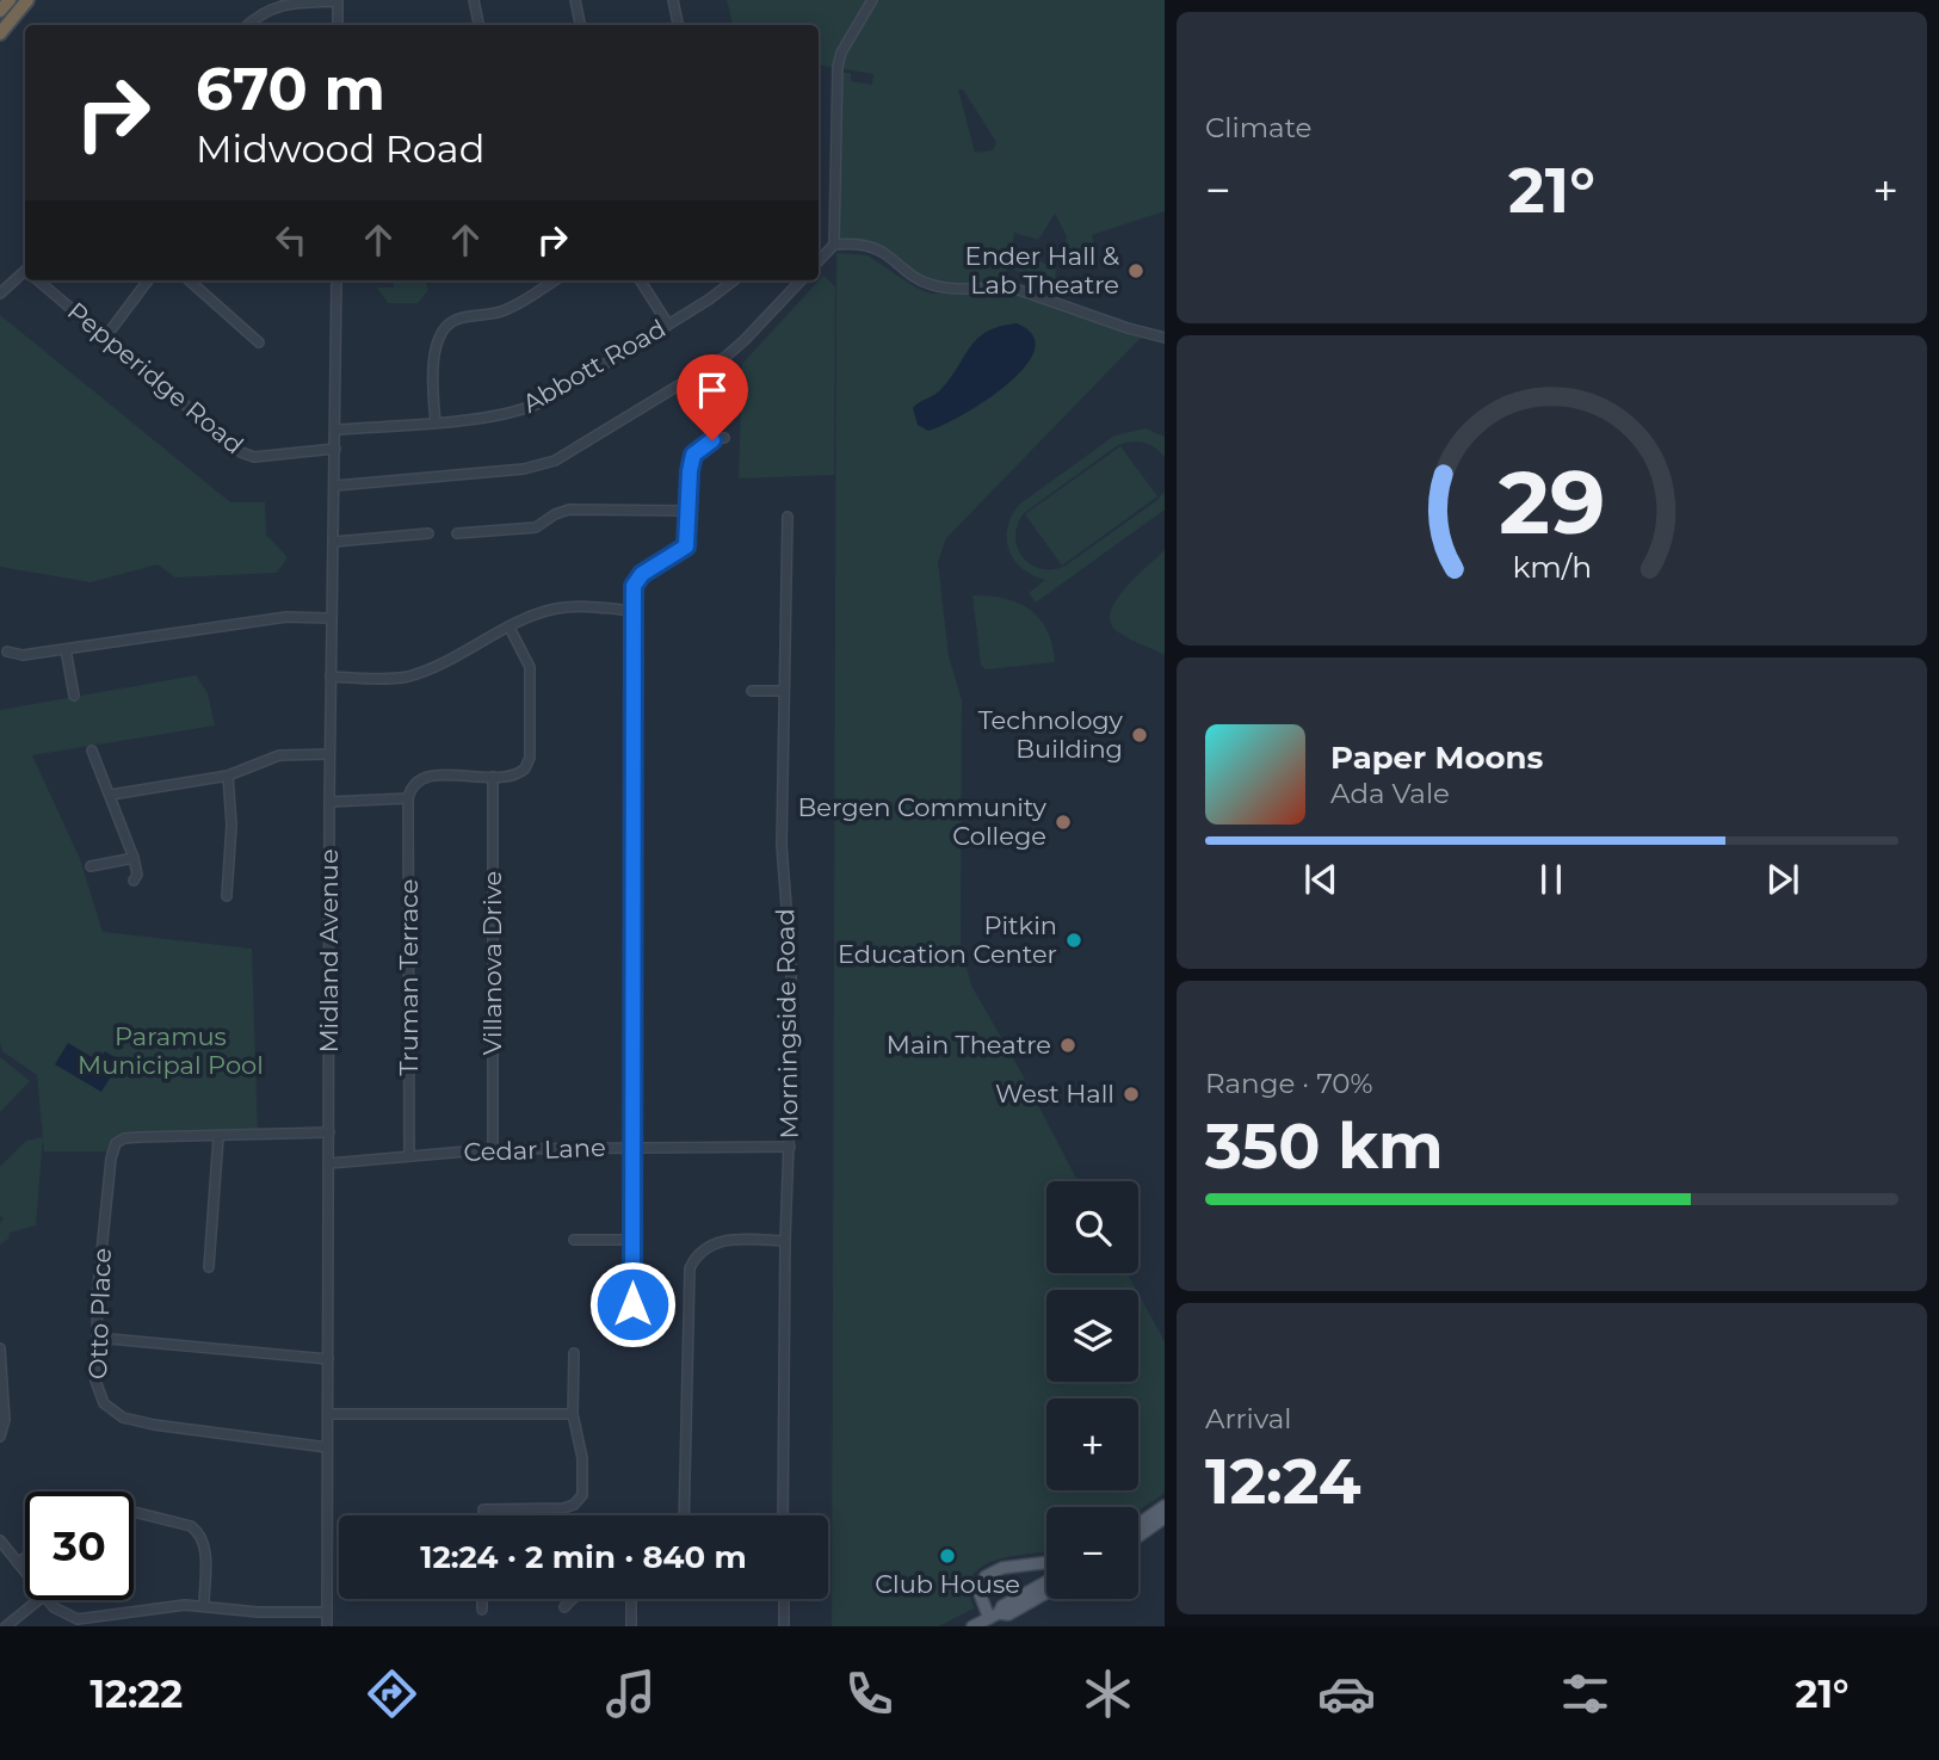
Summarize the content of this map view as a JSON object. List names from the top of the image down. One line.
{"streets":{"street":["Abbott Road","Pepperidge Road","Midland Avenue","Villanova Drive","Truman Terrace","Morningside Road","Cedar Lane","Otto Place"]},"crossings":[["Abbott Road","Midland Avenue"],["Pepperidge Road","Midland Avenue"],["Midland Avenue","Cedar Lane"],["Midland Avenue","Otto Place"],["Villanova Drive","Cedar Lane"],["Truman Terrace","Cedar Lane"],["Morningside Road","Cedar Lane"]],"parks":["Paramus Municipal Pool"],"places":["Ender Hall & Lab Theatre","Technology Building","Bergen Community College","Pitkin Education Center","Main Theatre","West Hall","Club House"],"page":{"tile":["Climate",["Range · 70%","350 km"],["Arrival","12:24"]],"turn":["670 m","Midwood Road"],"heat":["−","21°","+"],"song":["Paper Moons","Ada Vale"],"map_buttons":["+","−"],"limit":"30","trip":"12:24 · 2 min · 840 m","tabs":["12:22","21°"],"gauge":["29","km/h"]}}
